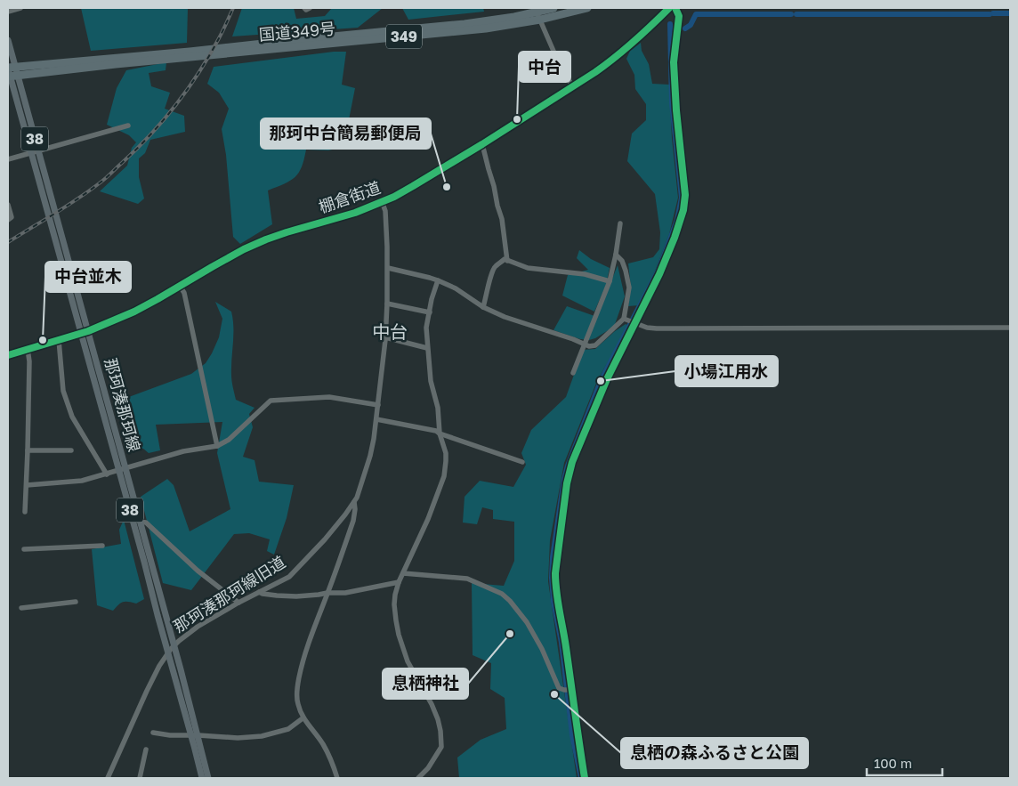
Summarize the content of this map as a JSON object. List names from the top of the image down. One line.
{"streets":{"highway":["国道349号","349"],"main road":["38","那珂湊那珂線"],"street":["棚倉街道","那珂湊那珂線旧道"]},"crossings":[["国道349号","那珂湊那珂線"],["棚倉街道","那珂湊那珂線"],["棚倉街道","那珂湊那珂線旧道"],["那珂湊那珂線","那珂湊那珂線旧道"]],"districts":["中台"],"places":["中台","那珂中台簡易郵便局","中台並木","小場江用水","息栖神社","息栖の森ふるさと公園"],"scale_bar":"100 m"}
